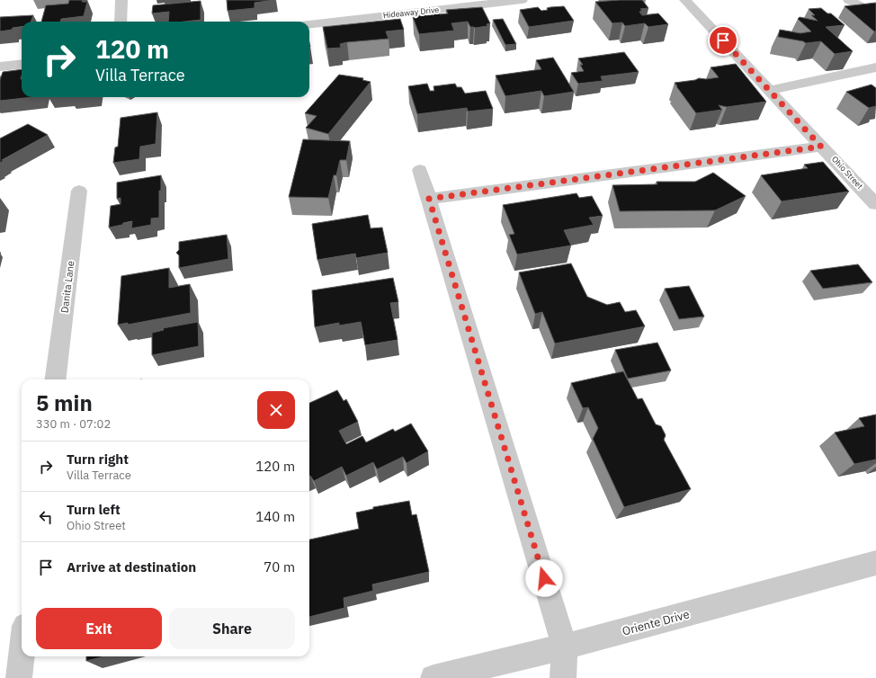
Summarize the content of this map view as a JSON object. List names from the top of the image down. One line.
{"streets":{"street":["Hideaway Drive","Ohio Street","Danita Lane","Oriente Drive"]},"page":{"turn":["120 m","Villa Terrace"],"heading":["5 min","330 m · 07:02"],"list":[{"name":"Turn right","note":"Villa Terrace","value":"120 m"},{"name":"Turn left","note":"Ohio Street","value":"140 m"},{"name":"Arrive at destination","value":"70 m"}],"buttons":["Exit","Share"]}}
